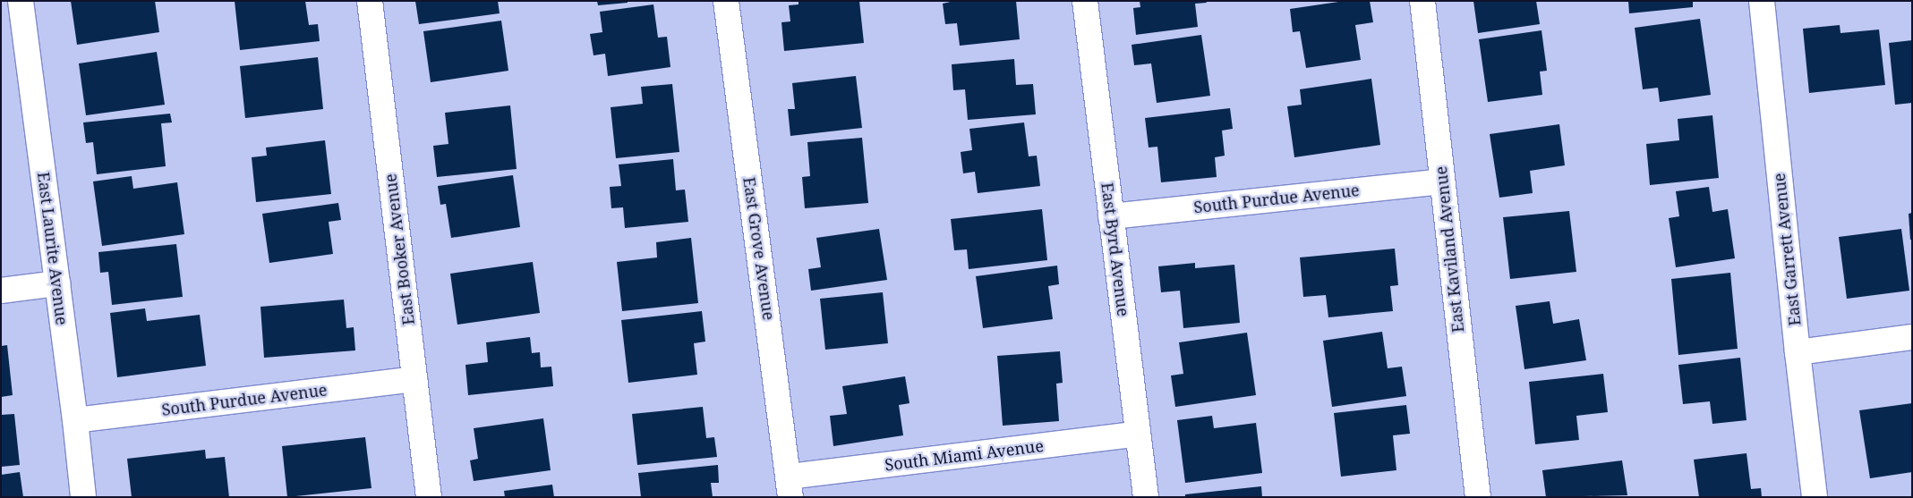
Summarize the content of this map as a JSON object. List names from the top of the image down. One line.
{"streets":{"street":["South Purdue Avenue","East Laurite Avenue","East Grove Avenue","East Booker Avenue","East Byrd Avenue","East Kaviland Avenue","East Garrett Avenue","South Miami Avenue"]},"crossings":[["South Purdue Avenue","East Laurite Avenue"],["South Purdue Avenue","East Booker Avenue"],["South Purdue Avenue","East Byrd Avenue"],["South Purdue Avenue","East Kaviland Avenue"],["East Grove Avenue","South Miami Avenue"],["East Byrd Avenue","South Miami Avenue"]]}
